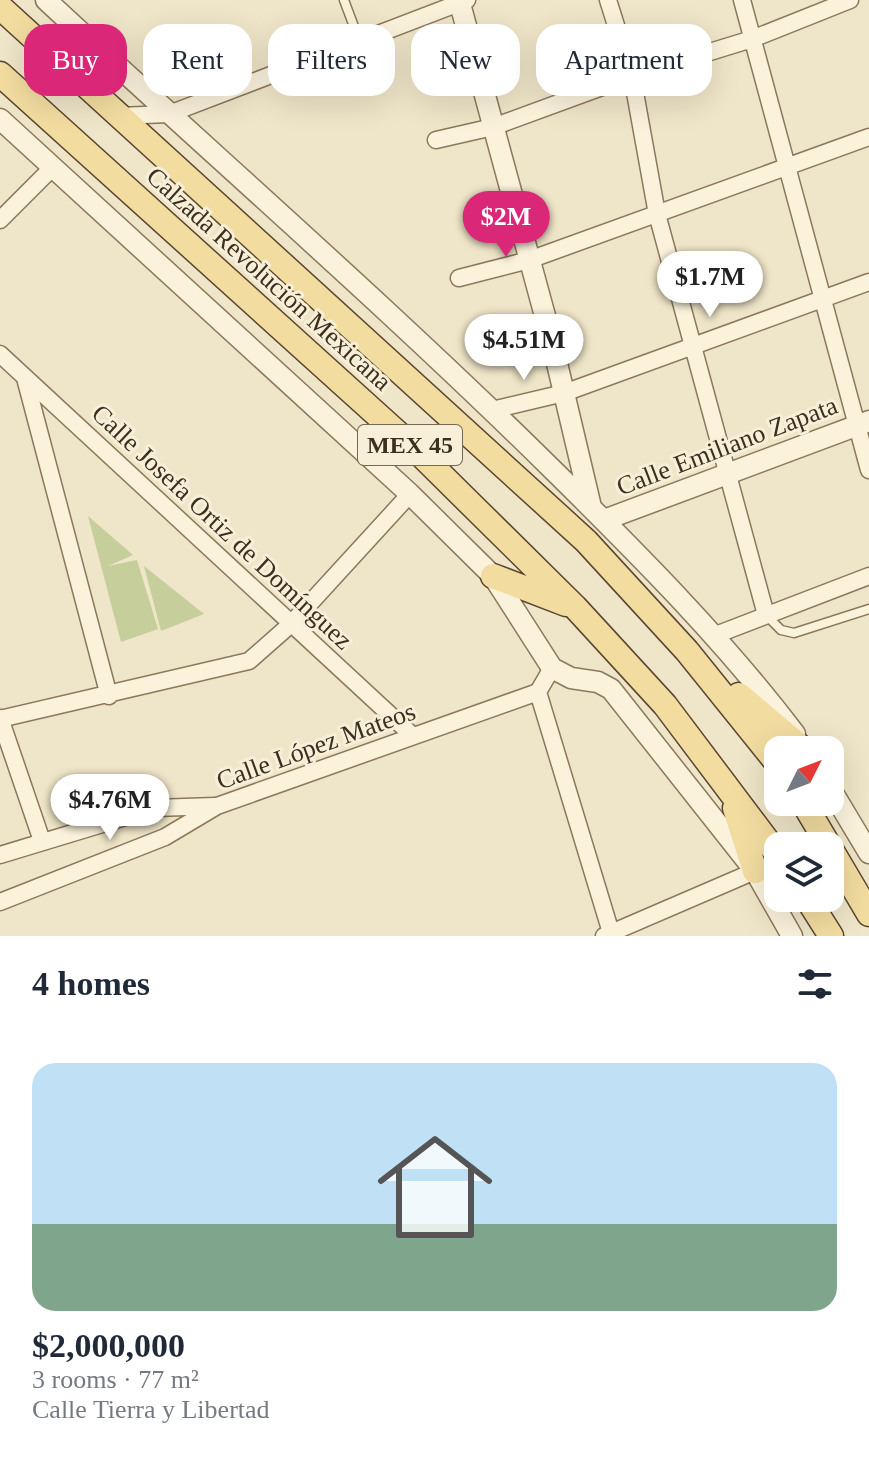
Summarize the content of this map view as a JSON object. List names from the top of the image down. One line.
{"streets":{"main road":["Calzada Revolución Mexicana","MEX 45"],"street":["Calle Emiliano Zapata","Calle Josefa Ortiz de Domínguez","Calle López Mateos"]},"crossings":[["Calle Josefa Ortiz de Domínguez","Calle López Mateos"]],"north":"top right","page":{"chip":["Buy","Rent","Filters","New","Apartment"],"price":["$2M","$1.7M","$4.51M","$4.76M"],"heading":"4 homes","list":[{"name":"$2,000,000","note":"3 rooms · 77 m² · Calle Tierra y Libertad"}]}}
